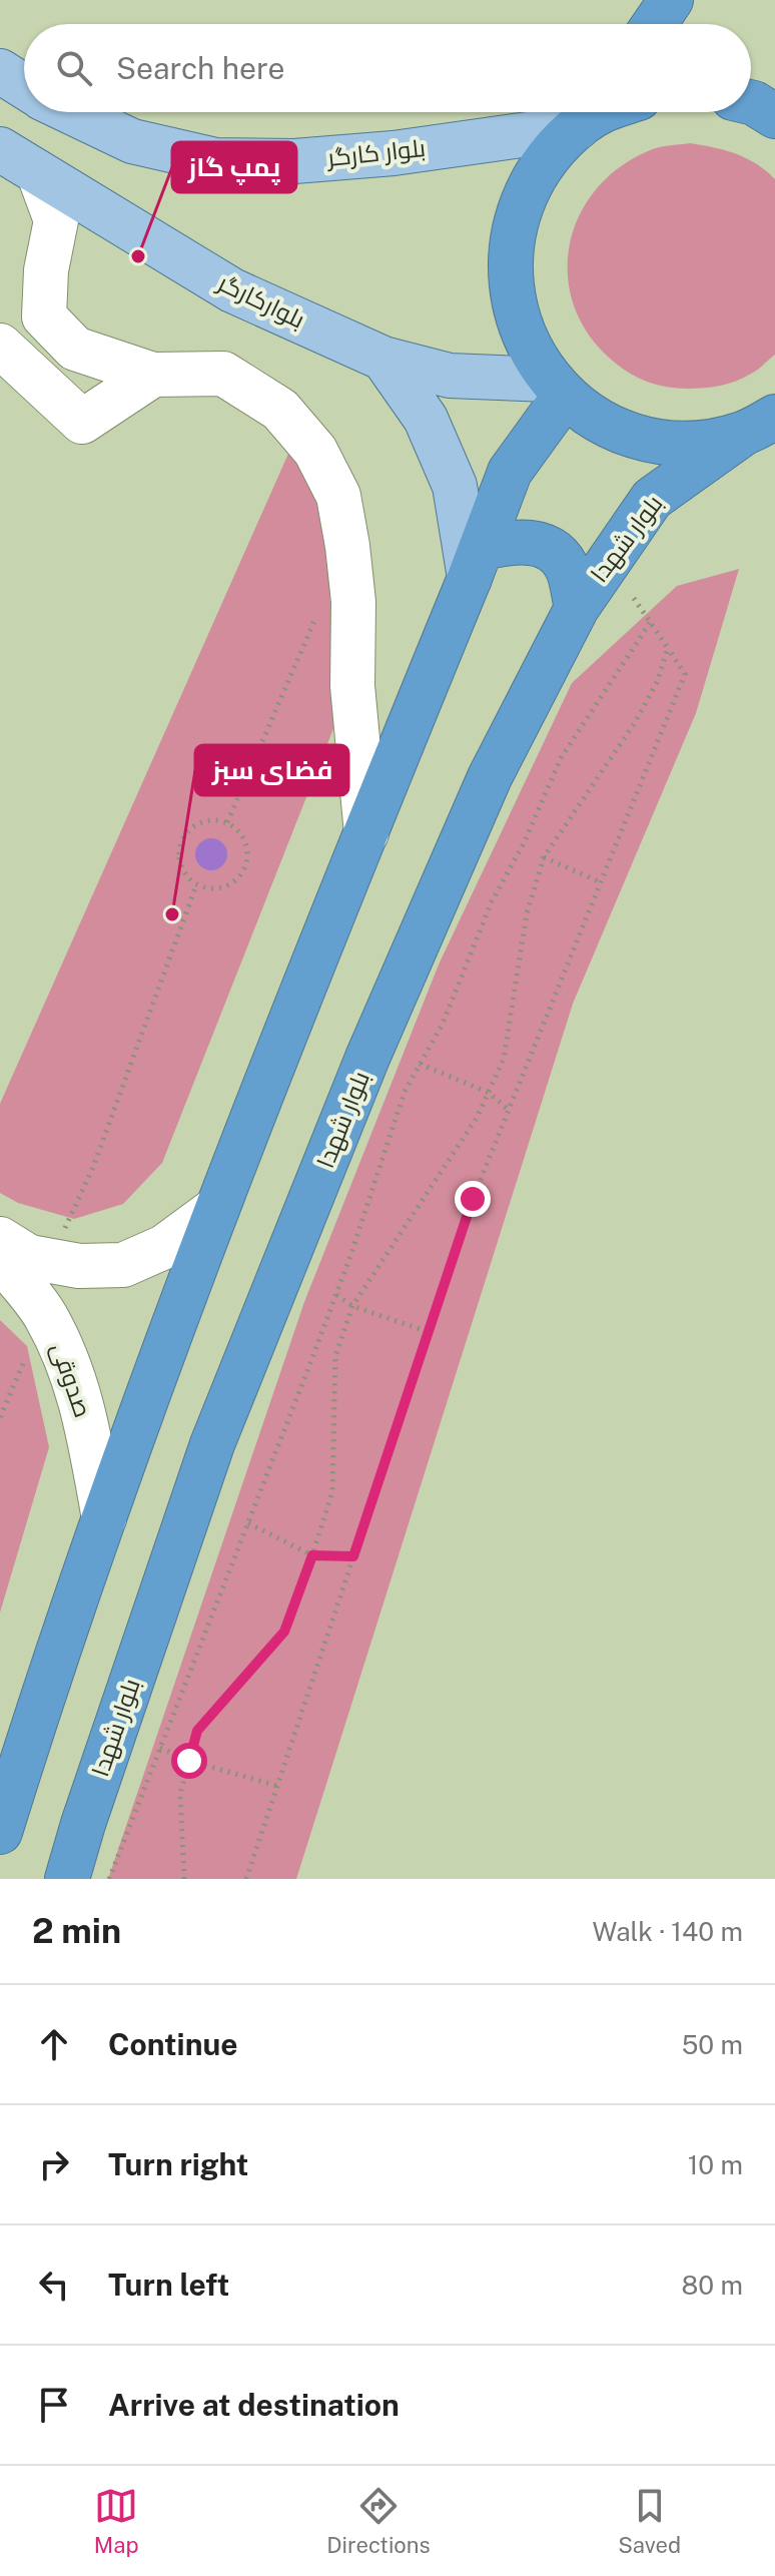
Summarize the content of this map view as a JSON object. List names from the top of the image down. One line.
{"streets":{"highway":["بلوار شهدا"],"main road":["بلوار کارگر","بلوارکارگر"],"street":["صدوقی"]},"places":["پمپ گاز","فضای سبز"],"page":{"search":"Search here","heading":["2 min","Walk · 140 m"],"list":[["Continue","50 m"],["Turn right","10 m"],["Turn left","80 m"],"Arrive at destination"],"nav":["Map","Directions","Saved"]}}
